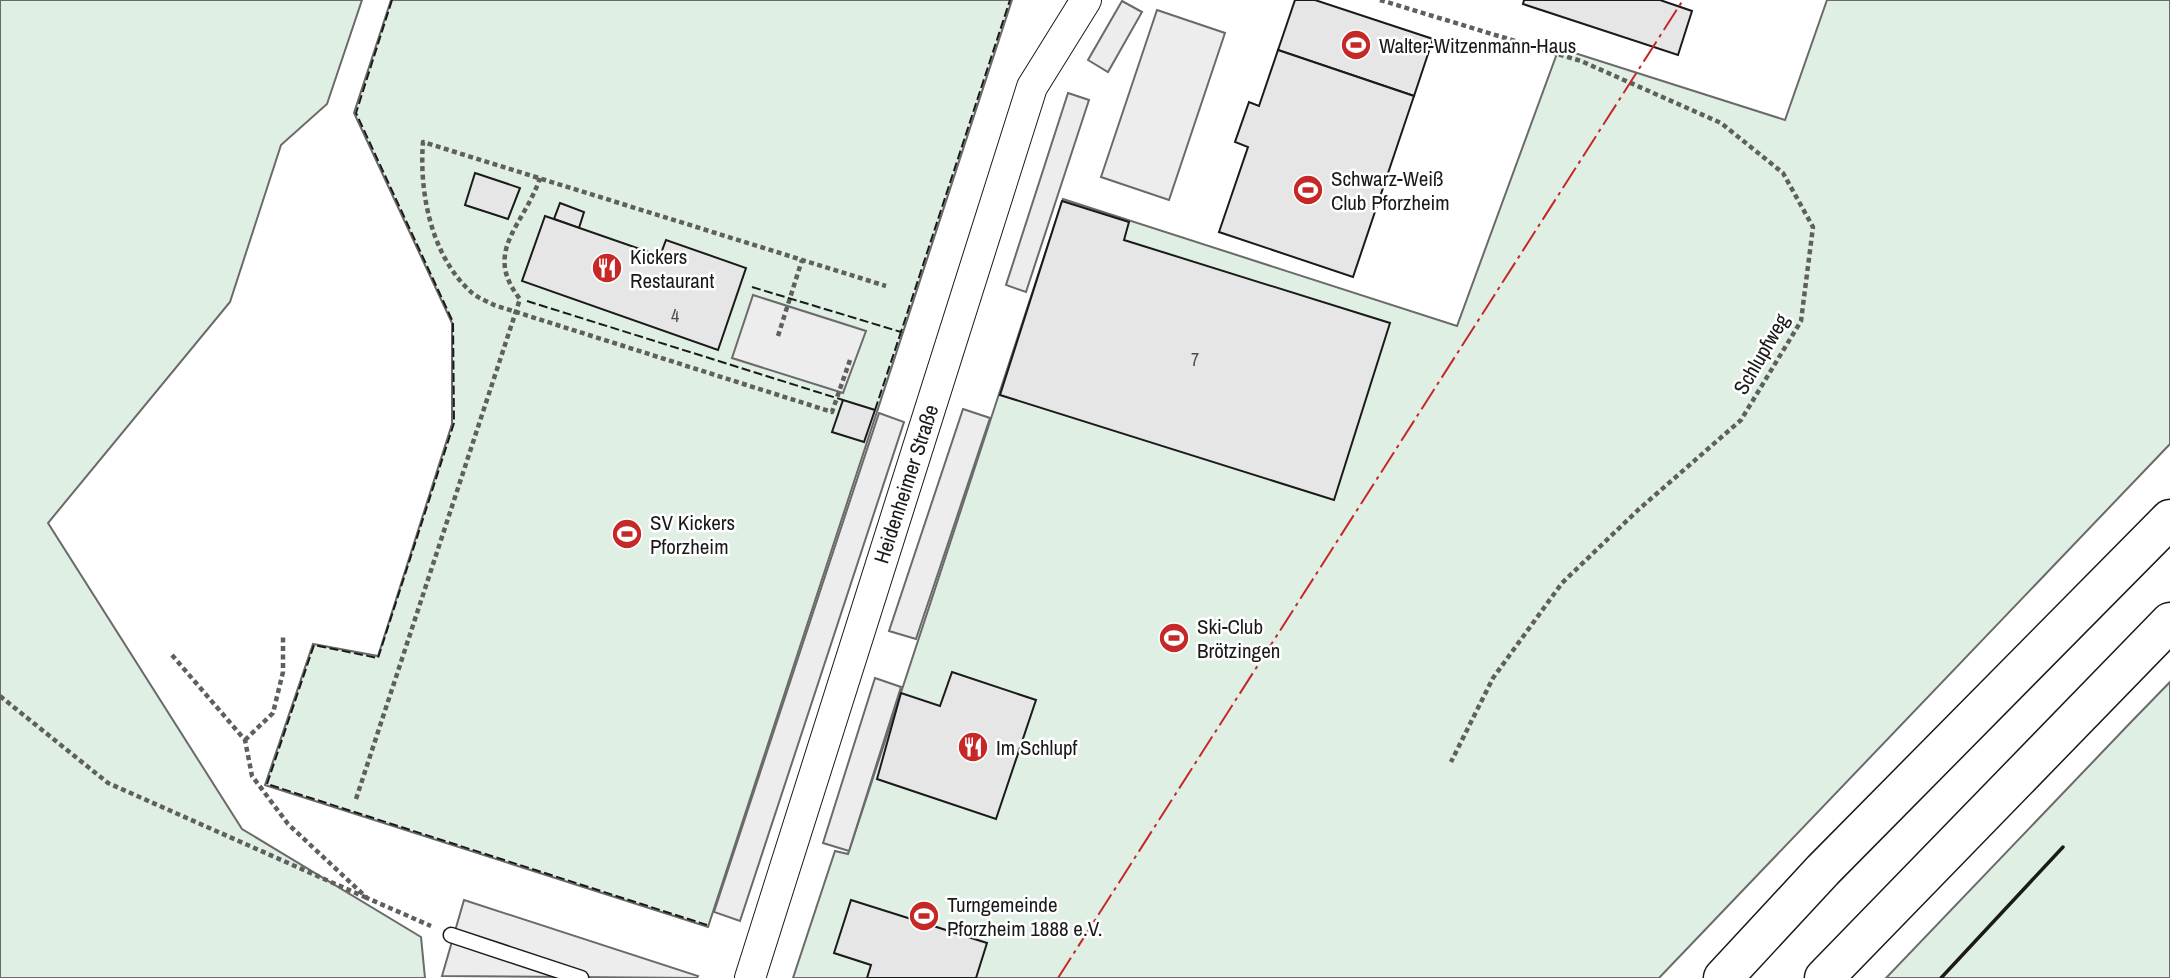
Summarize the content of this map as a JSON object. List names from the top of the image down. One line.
{"streets":{"street":["Heidenheimer Straße"],"path":["Schlupfweg"]},"places":{"sports":["Walter-Witzenmann-Haus","Schwarz-Weiß Club Pforzheim","SV Kickers Pforzheim","Ski-Club Brötzingen","Turngemeinde Pforzheim 1888 e.V."],"restaurant":["Kickers Restaurant","Im Schlupf"]},"house_numbers":["4","7"]}
